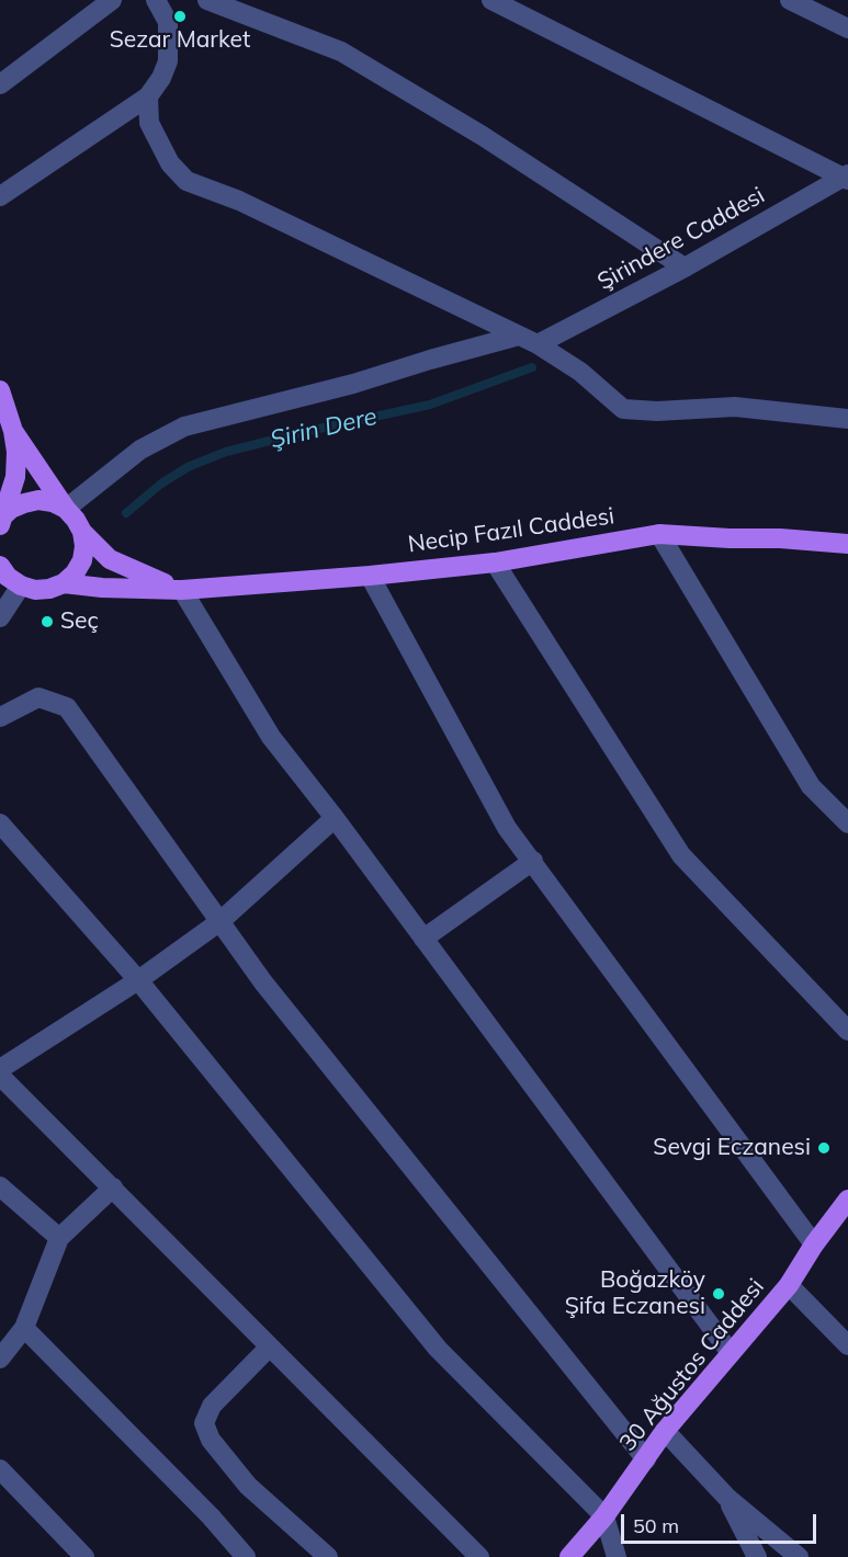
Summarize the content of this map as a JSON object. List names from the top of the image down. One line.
{"streets":{"main road":["Necip Fazıl Caddesi","30 Ağustos Caddesi"],"street":["Şirindere Caddesi"]},"water":["Şirin Dere"],"places":["Sezar Market","Seç","Sevgi Eczanesi","Boğazköy Şifa Eczanesi"],"scale_bar":"50 m"}
